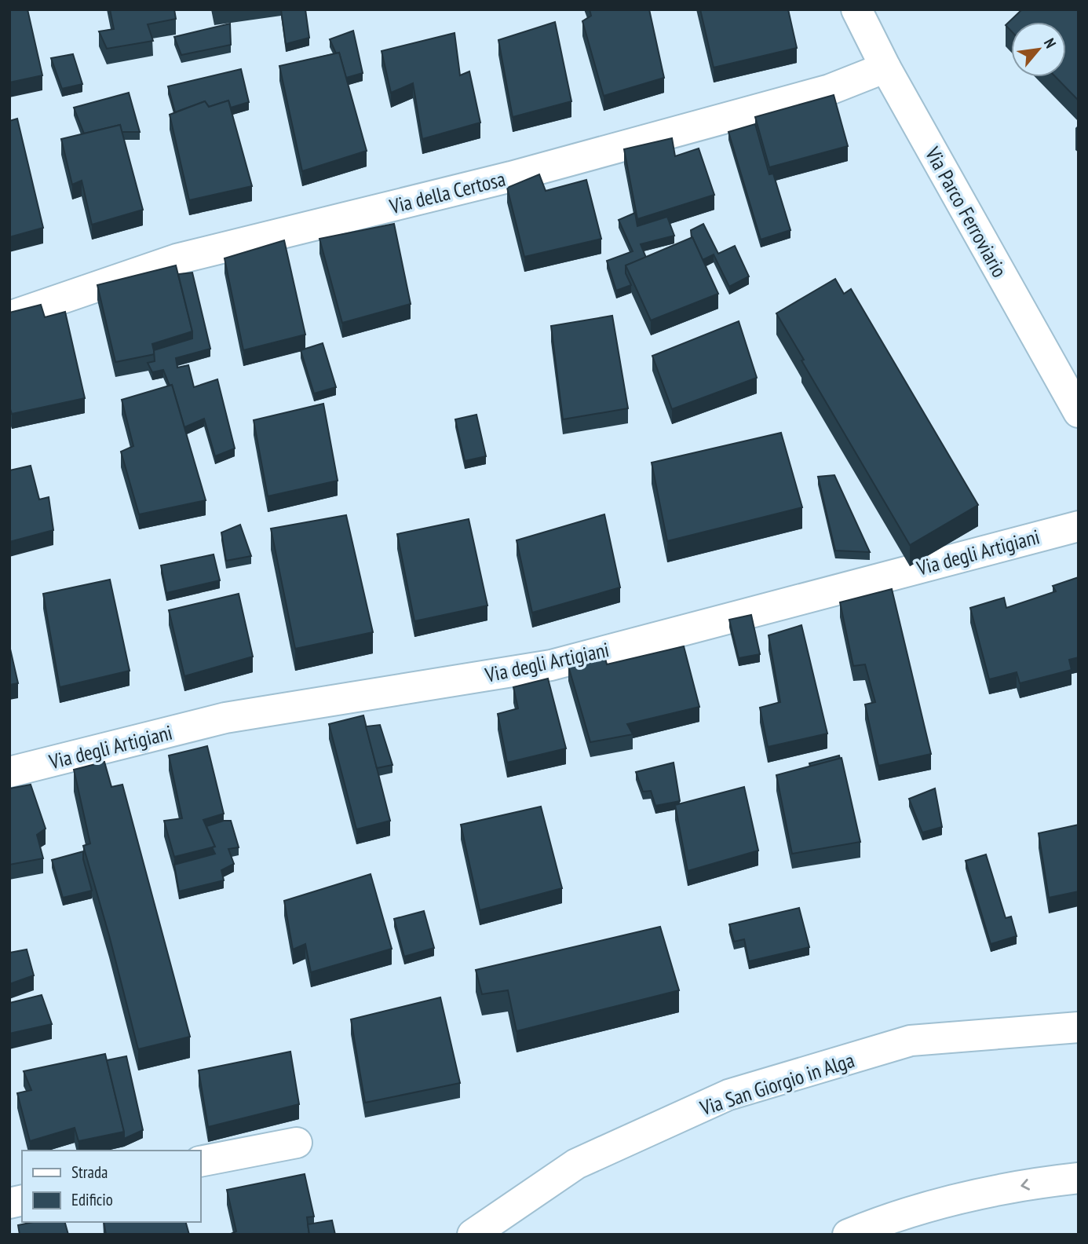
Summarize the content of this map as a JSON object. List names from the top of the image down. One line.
{"streets":{"main road":["Via della Certosa","Via Parco Ferroviario","Via degli Artigiani","Via San Giorgio in Alga"]},"crossings":[["Via della Certosa","Via Parco Ferroviario"]],"legend":["Strada","Edificio"],"north":"top right"}
